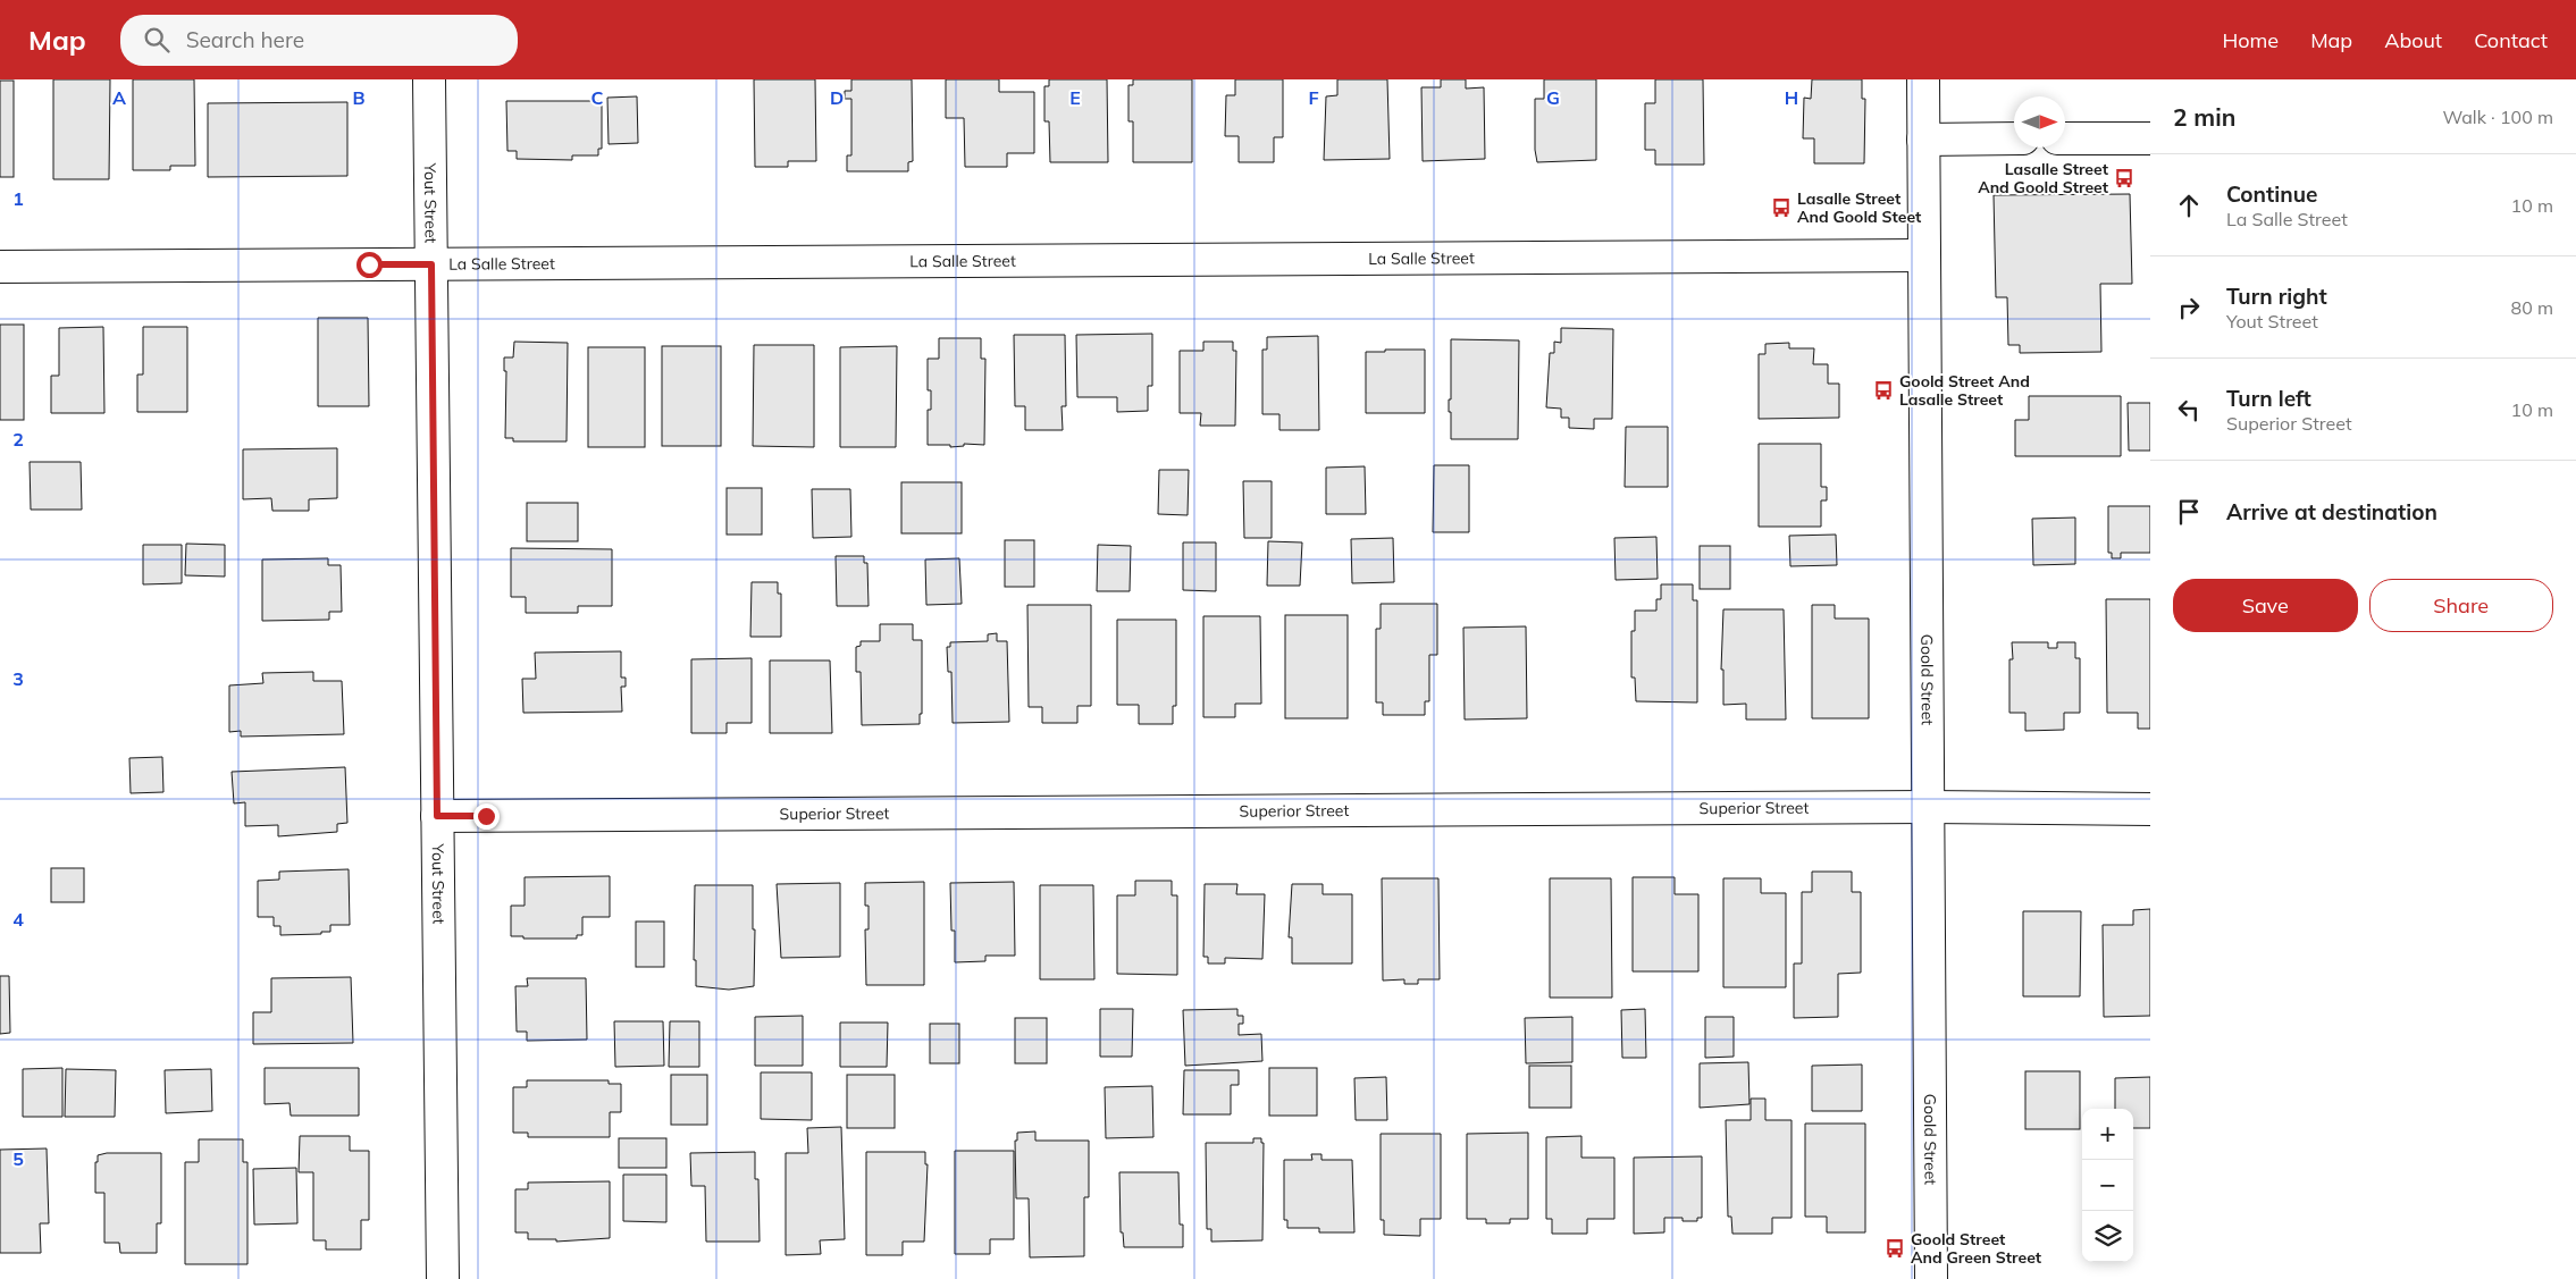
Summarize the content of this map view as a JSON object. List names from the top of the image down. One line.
{"streets":{"street":["Yout Street","La Salle Street","Goold Street","Superior Street"]},"crossings":[["Yout Street","La Salle Street"],["Yout Street","Superior Street"],["La Salle Street","Goold Street"],["Goold Street","Superior Street"]],"places":{"bus stop":["Lasalle Street And Goold Street","Lasalle Street And Goold Steet","Goold Street And Lasalle Street","Goold Street And Green Street"]},"north":"right","page":{"header":"Map","search":"Search here","nav":["Home","Map","About","Contact"],"heading":["2 min","Walk · 100 m"],"list":[["Continue","La Salle Street","10 m"],["Turn right","Yout Street","80 m"],["Turn left","Superior Street","10 m"],"Arrive at destination"],"buttons":["Save","Share"],"map_buttons":["+","−"]},"grid":{"columns":["A","B","C","D","E","F","G","H"],"rows":["1","2","3","4","5"]}}
